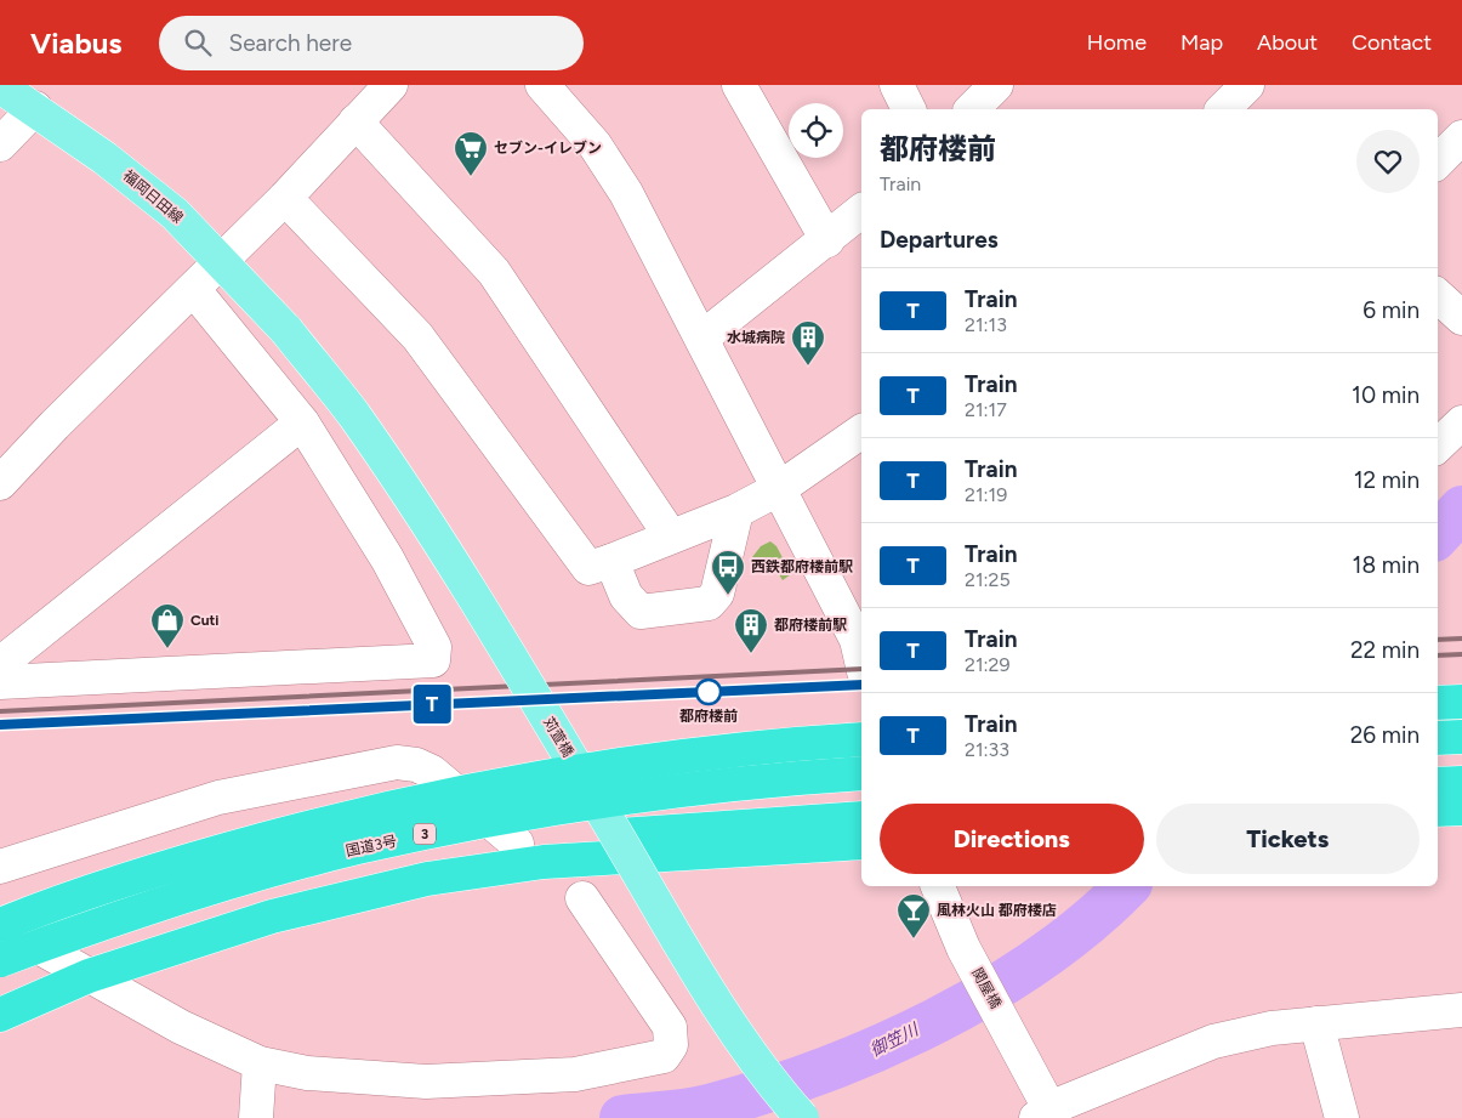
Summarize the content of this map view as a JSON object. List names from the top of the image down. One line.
{"streets":{"highway":["3","国道3号"],"main road":["福岡日田線","苅萱橋"],"street":["関屋橋"]},"crossings":[["福岡日田線","苅萱橋"]],"water":["御笠川"],"places":{"supermarket":["セブン-イレブン"],"building":["水城病院","都府楼前駅"],"bus stop":["西鉄都府楼前駅"],"shop":["Cuti"],"other":["都府楼前"],"bar":["風林火山 都府楼店"]},"page":{"header":"Viabus","search":"Search here","nav":["Home","Map","About","Contact"],"on_map":"T","heading":[["都府楼前","Train"],"Departures"],"list":[{"mark":"T","name":"Train","note":"21:13","value":"6 min"},{"mark":"T","name":"Train","note":"21:17","value":"10 min"},{"mark":"T","name":"Train","note":"21:19","value":"12 min"},{"mark":"T","name":"Train","note":"21:25","value":"18 min"},{"mark":"T","name":"Train","note":"21:29","value":"22 min"},{"mark":"T","name":"Train","note":"21:33","value":"26 min"}],"buttons":["Directions","Tickets"]}}
